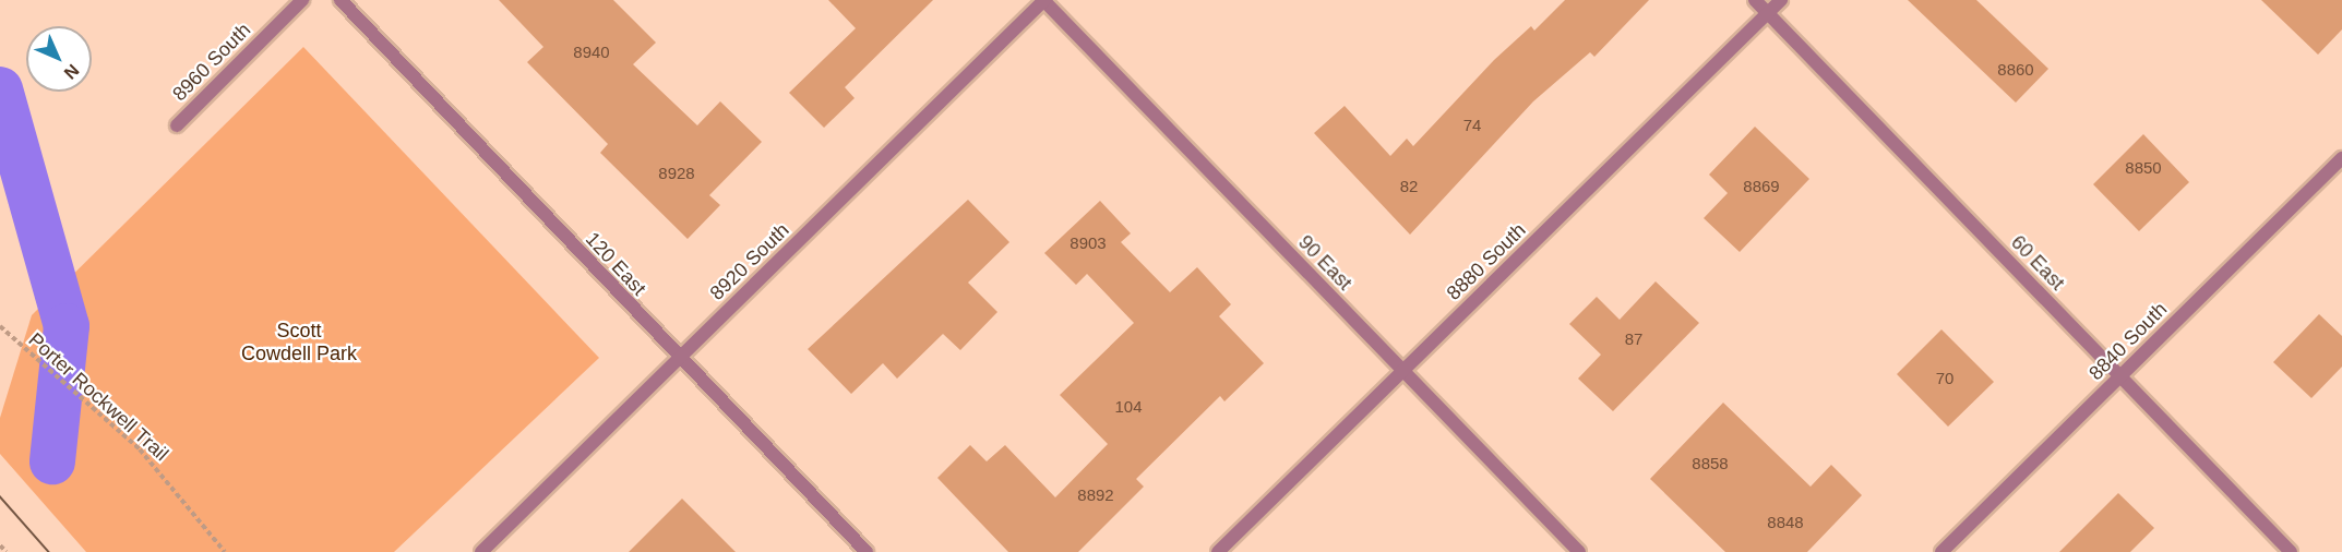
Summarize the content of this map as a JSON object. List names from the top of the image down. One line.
{"streets":{"street":["8960 South","8920 South","8880 South","90 East","60 East","120 East","8840 South"],"path":["Porter Rockwell Trail"]},"crossings":[["8920 South","90 East"],["8920 South","120 East"],["8880 South","90 East"],["8880 South","60 East"],["60 East","8840 South"]],"parks":["Scott Cowdell Park"],"house_numbers":["8940","8860","74","8850","8928","82","8869","8903","87","70","104","8858","8892","8848"],"north":"bottom right"}
